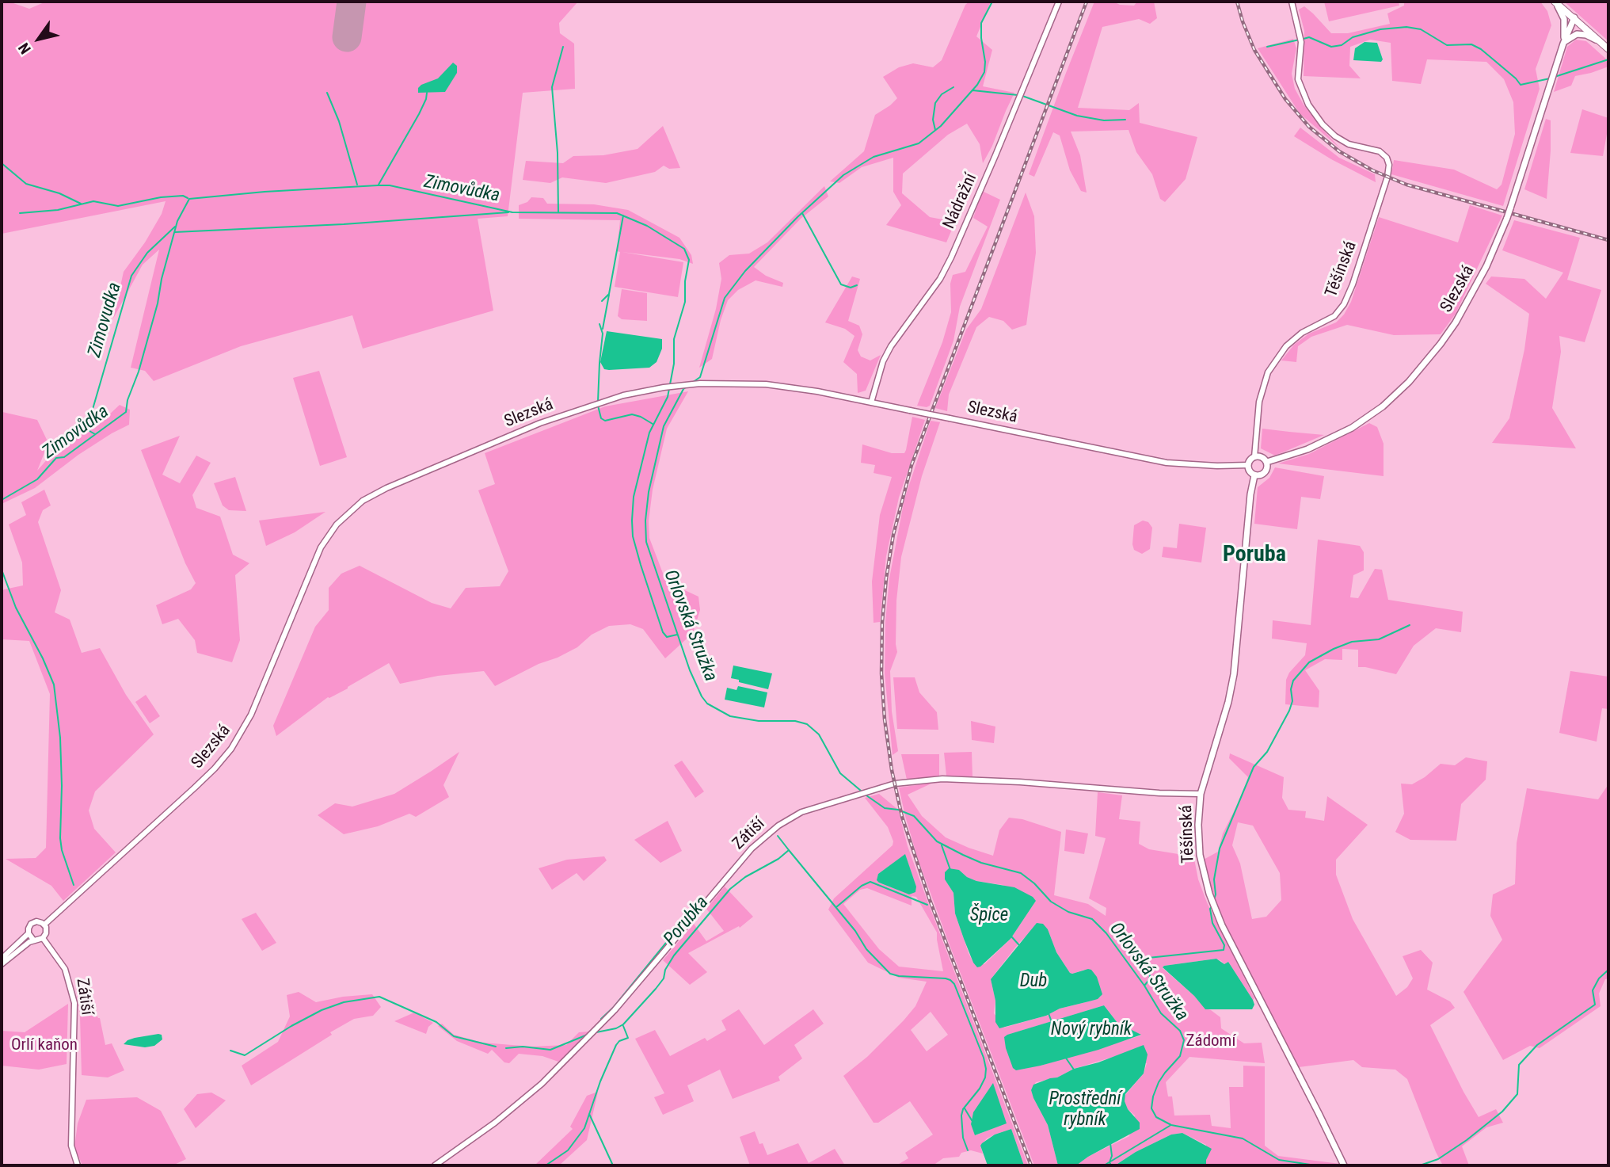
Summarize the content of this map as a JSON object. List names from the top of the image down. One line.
{"streets":{"main road":["Těšínská","Slezská"],"street":["Nádražní","Zátiší"]},"crossings":[["Nádražní","Slezská"],["Těšínská","Slezská"],["Těšínská","Zátiší"],["Slezská","Zátiší"]],"districts":["Poruba"],"water":["Zimovůdka","Zimovudka","Orlovská Stružka","Špice","Porubka","Dub","Nový rybník","Prostřední rybník"],"parks":["Zádomí","Orlí kaňon"],"north":"bottom left"}
